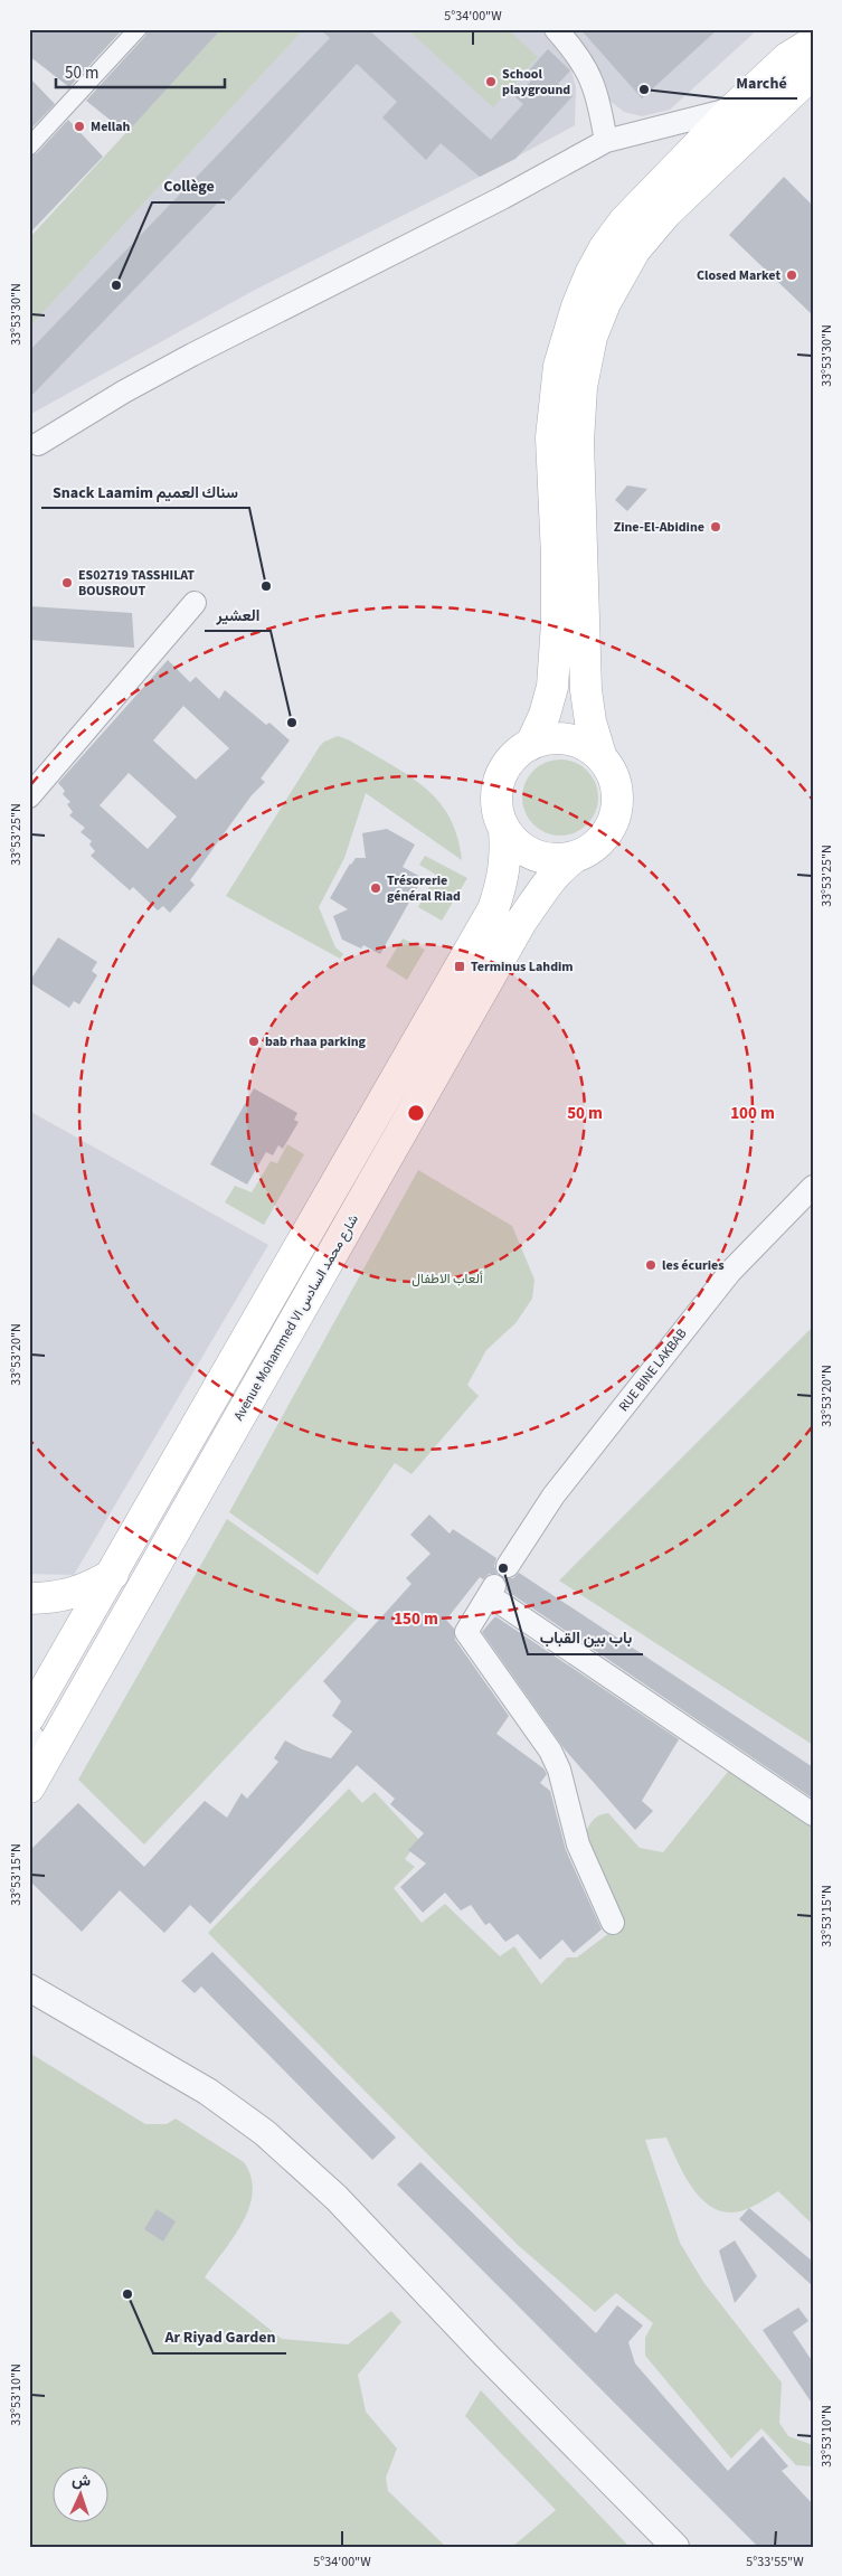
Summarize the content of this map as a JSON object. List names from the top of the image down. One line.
{"streets":{"main road":["Avenue Mohammed VI شارع محمد السادس"],"street":["RUE BINE LAKBAB"]},"parks":["ألعاب الاطفال"],"places":{"other":["School playground","Marché","Mellah","Closed Market","Collège","Zine-El-Abidine","ES02719 TASSHILAT BOUSROUT","Snack Laamim سناك العميم","العشير","Trésorerie général Riad","bab rhaa parking","les écuries","باب بين القباب","Ar Riyad Garden"],"transit":["Terminus Lahdim"]},"scale_bar":"50 m","north":"top","coordinates":["5°34'00\"W","33°53'30\"N","33°53'25\"N","33°53'20\"N","33°53'15\"N","33°53'10\"N","5°33'55\"W"],"rings":["50 m","100 m","150 m"]}
